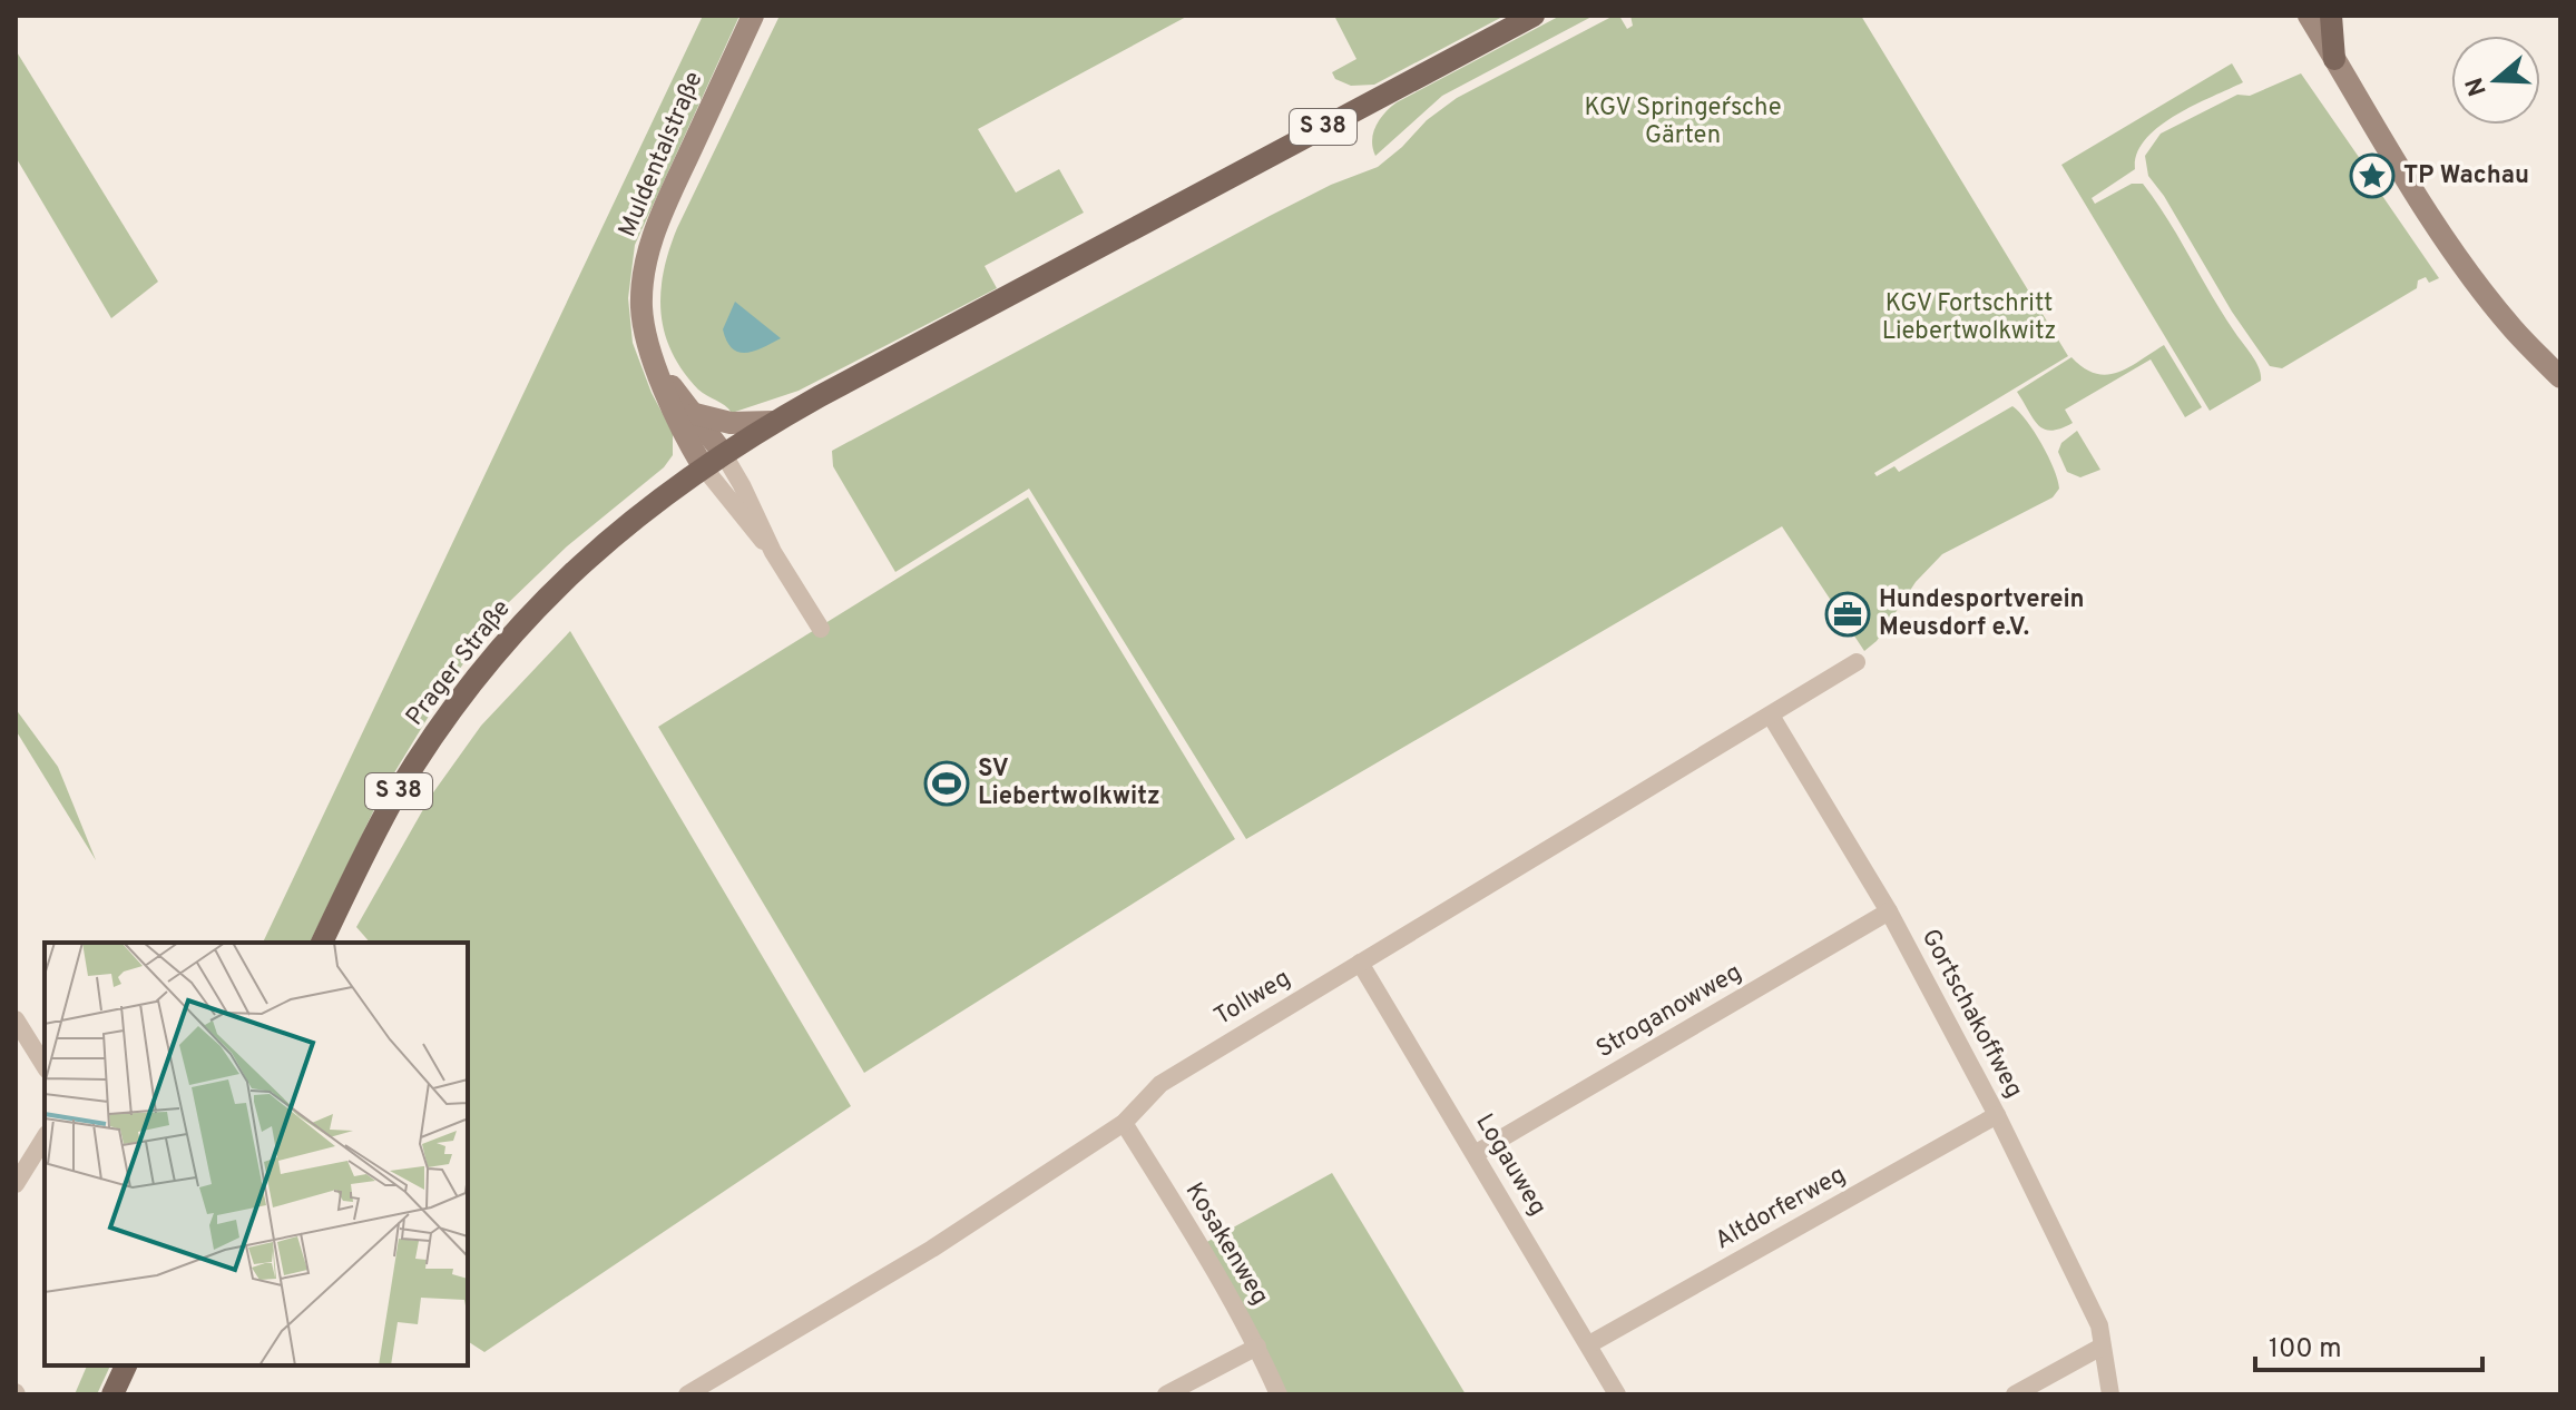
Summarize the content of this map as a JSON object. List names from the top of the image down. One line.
{"streets":{"main road":["S 38","Muldentalstraße","Prager Straße"],"street":["Tollweg","Stroganowweg","Gortschakoffweg","Logauweg","Altdorferweg","Kosakenweg"]},"crossings":[["S 38","Muldentalstraße"],["S 38","Prager Straße"],["Muldentalstraße","Prager Straße"],["Tollweg","Gortschakoffweg"],["Tollweg","Logauweg"],["Tollweg","Kosakenweg"],["Stroganowweg","Gortschakoffweg"],["Stroganowweg","Logauweg"],["Gortschakoffweg","Altdorferweg"],["Logauweg","Altdorferweg"]],"parks":["KGV Springer´sche Gärten","KGV Fortschritt Liebertwolkwitz"],"places":{"place":["TP Wachau"],"office":["Hundesportverein Meusdorf e.V."],"sports":["SV Liebertwolkwitz"]},"scale_bar":"100 m","north":"left"}
